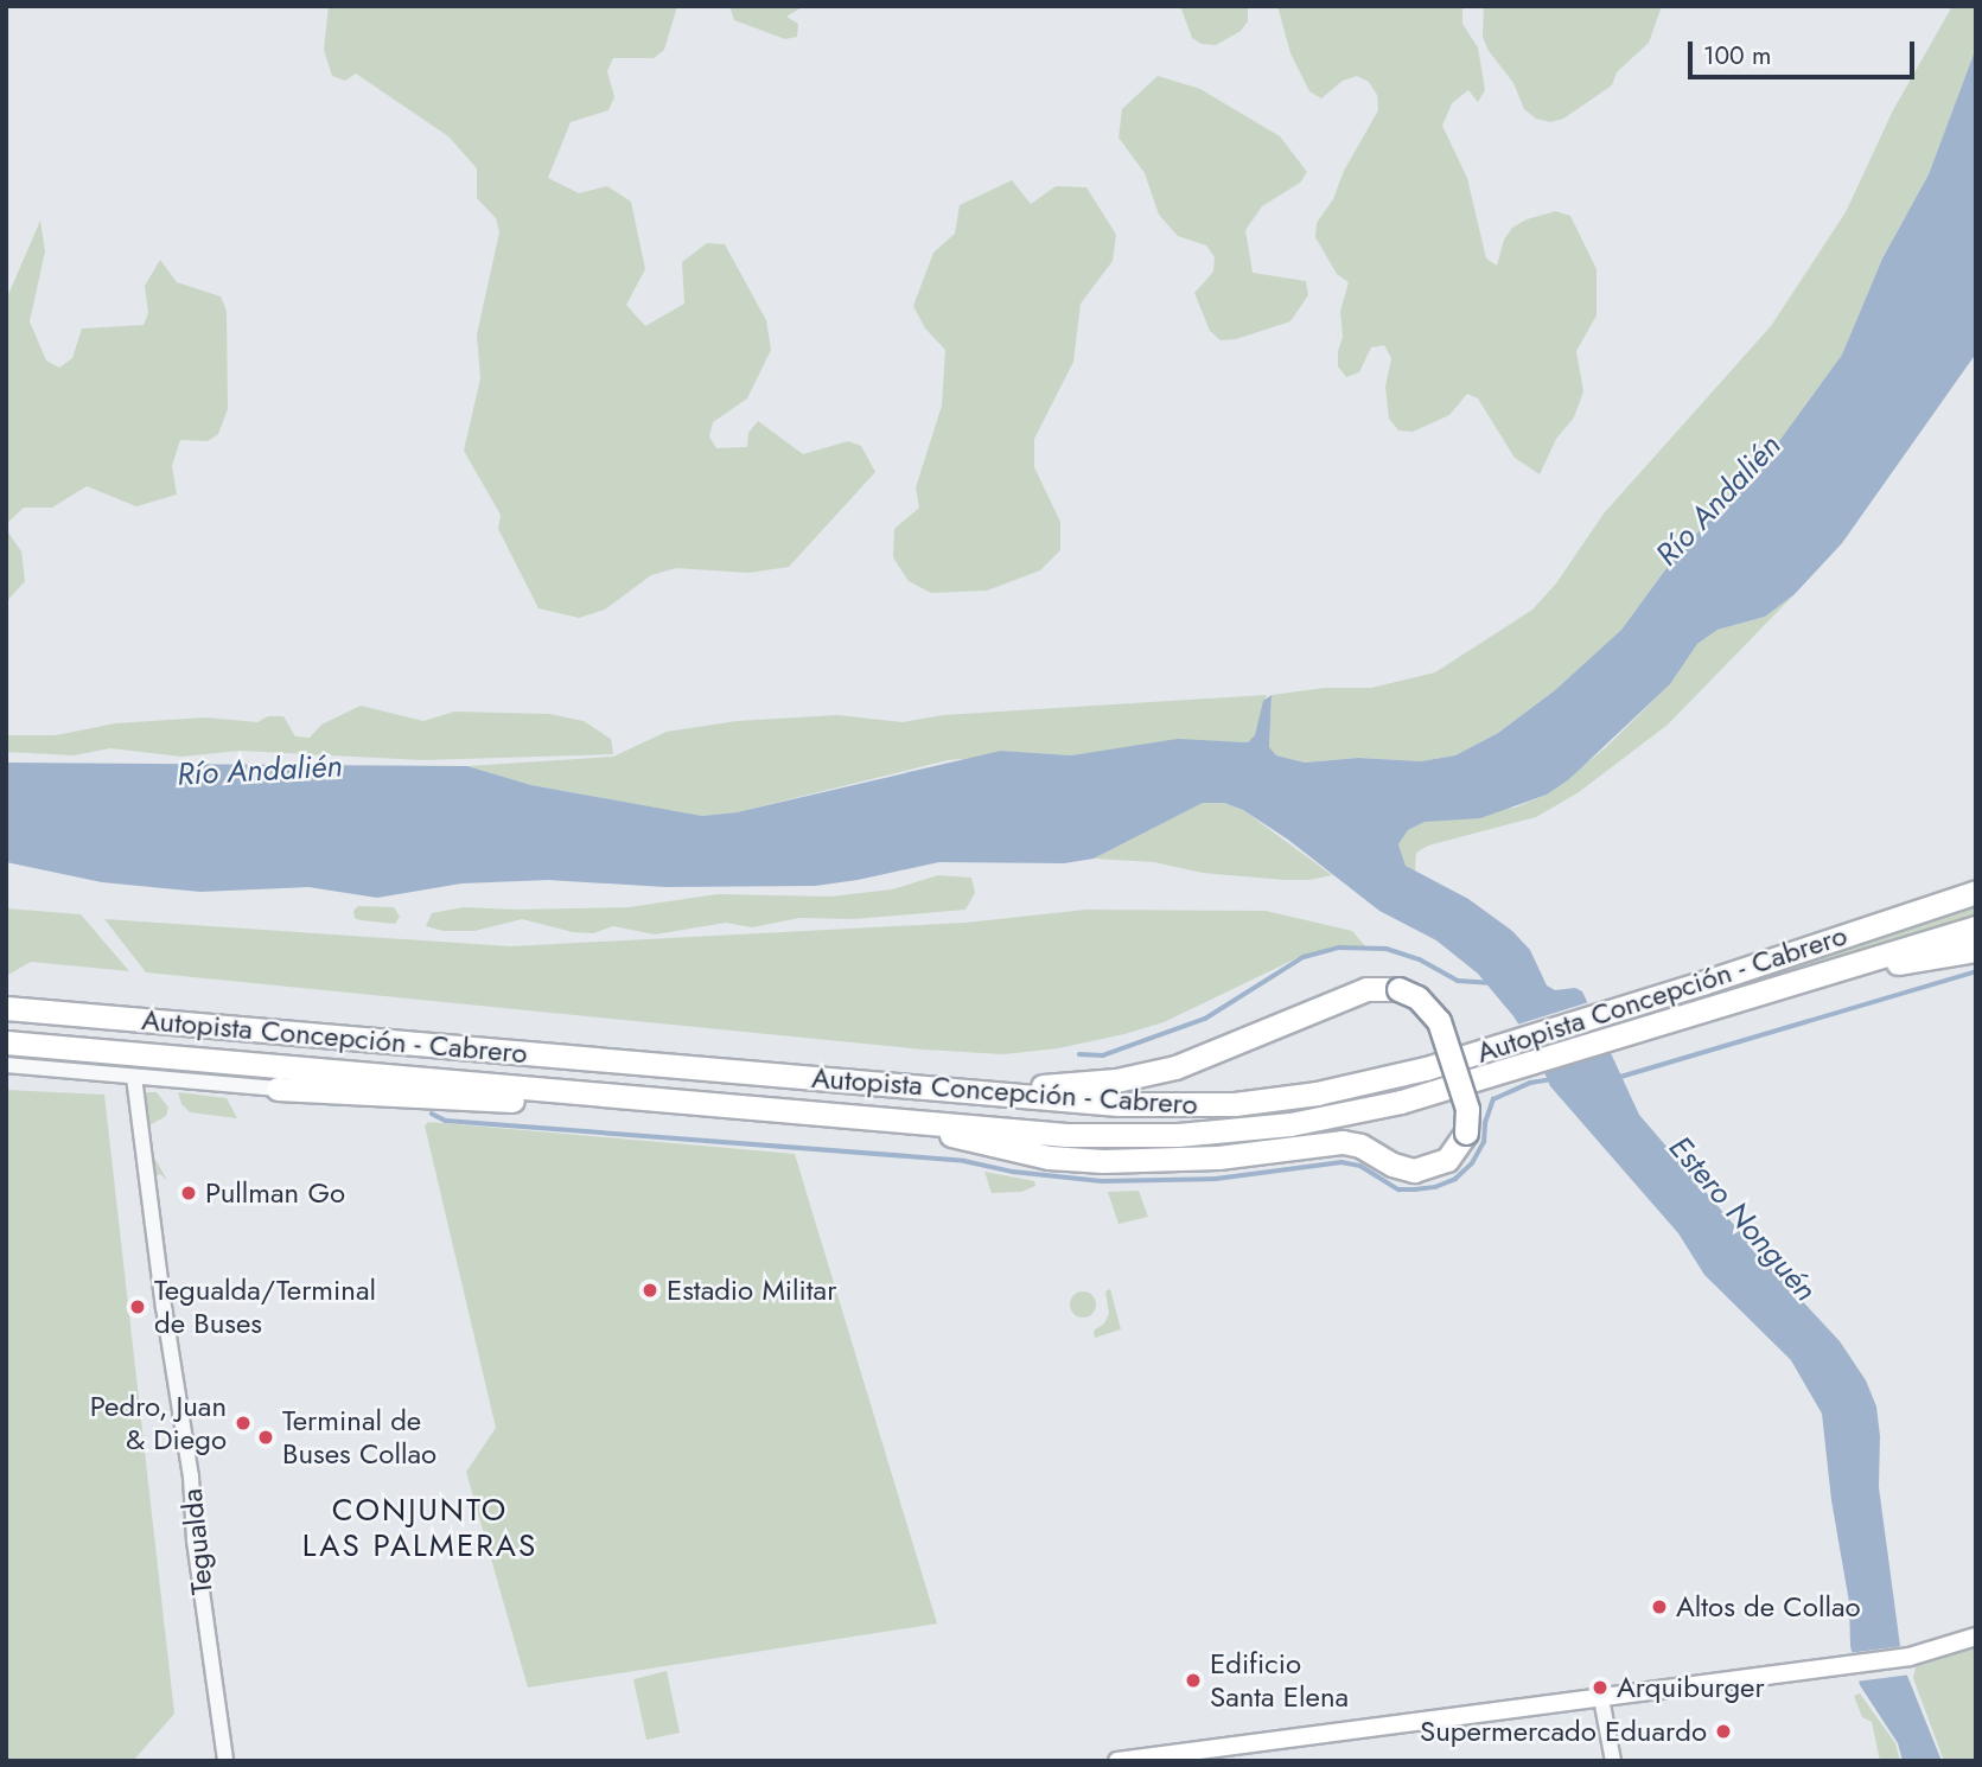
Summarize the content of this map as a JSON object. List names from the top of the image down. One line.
{"streets":{"highway":["Autopista Concepción - Cabrero"],"street":["Tegualda"]},"districts":["CONJUNTO LAS PALMERAS"],"water":["Río Andalién","Estero Nonguén"],"places":["Pullman Go","Estadio Militar","Tegualda/Terminal de Buses","Pedro, Juan & Diego","Terminal de Buses Collao","Altos de Collao","Edificio Santa Elena","Arquiburger","Supermercado Eduardo"],"scale_bar":"100 m"}
